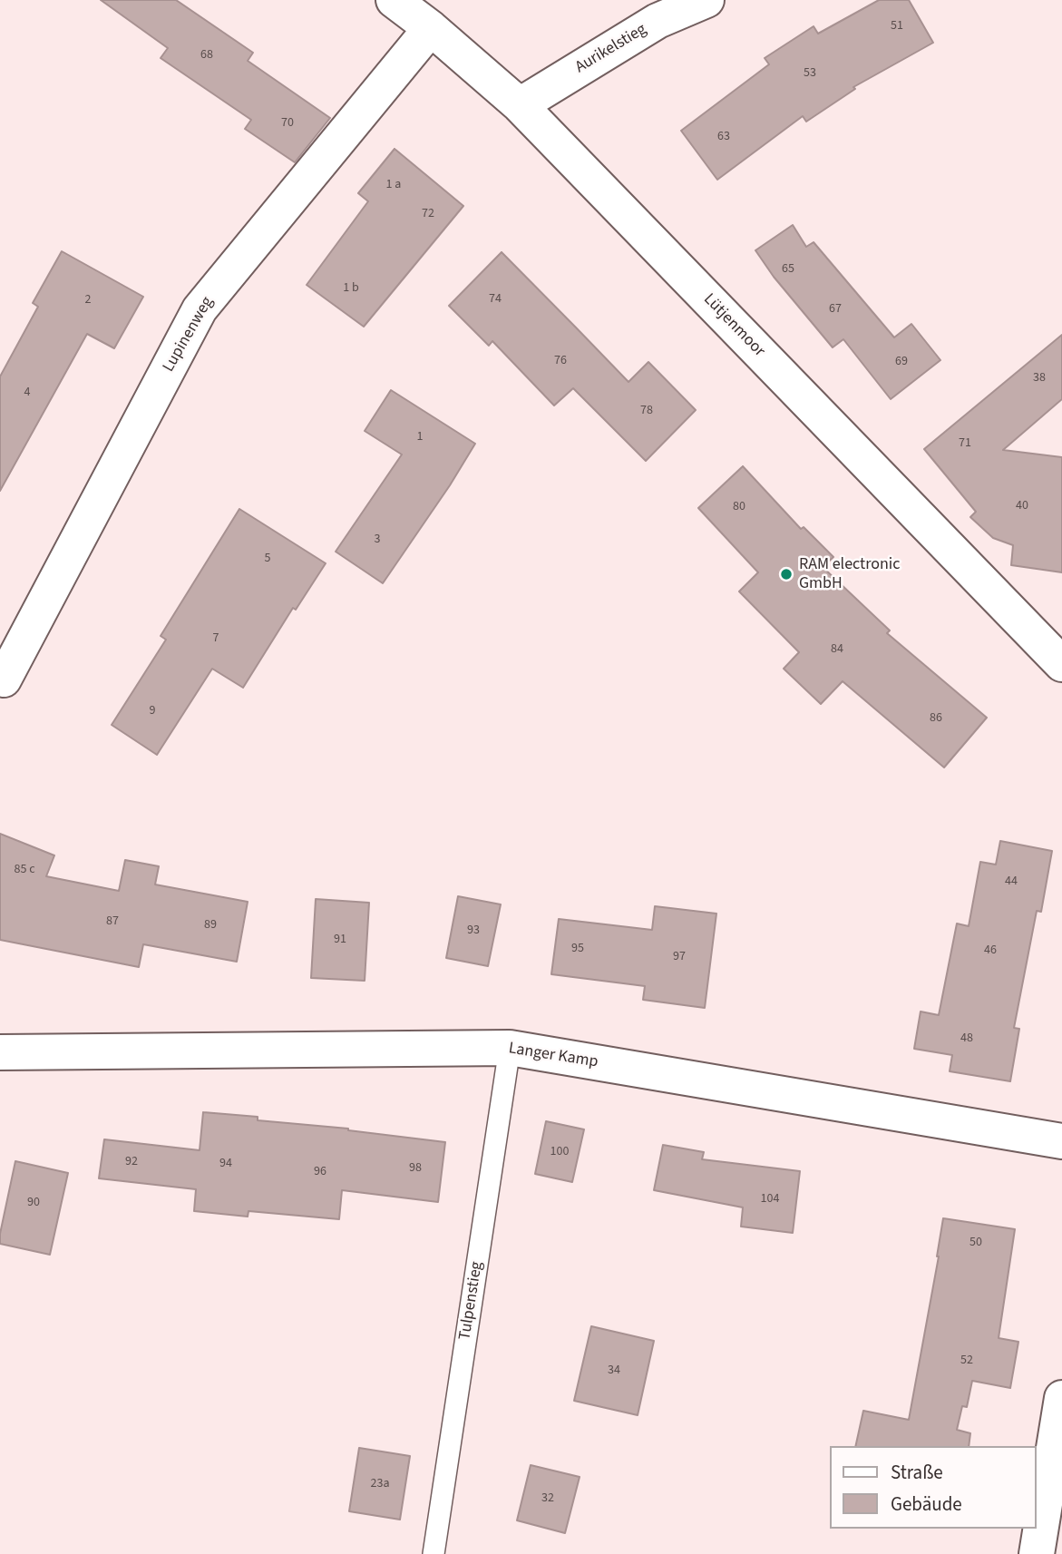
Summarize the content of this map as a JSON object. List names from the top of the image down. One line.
{"streets":{"street":["Aurikelstieg","Lütjenmoor","Lupinenweg","Langer Kamp"],"lane":["Tulpenstieg"]},"crossings":[["Aurikelstieg","Lütjenmoor"],["Lütjenmoor","Lupinenweg"],["Langer Kamp","Tulpenstieg"]],"places":["RAM electronic GmbH"],"house_numbers":["51","68","53","70","63","1 a","72","65","1 b","74","2","67","76","69","38","4","78","1","71","40","80","3","5","7","84","9","86","85 c","44","87","89","93","91","95","46","97","48","100","92","94","98","96","104","90","50","52","34","23a","32"],"legend":["Straße","Gebäude"]}
